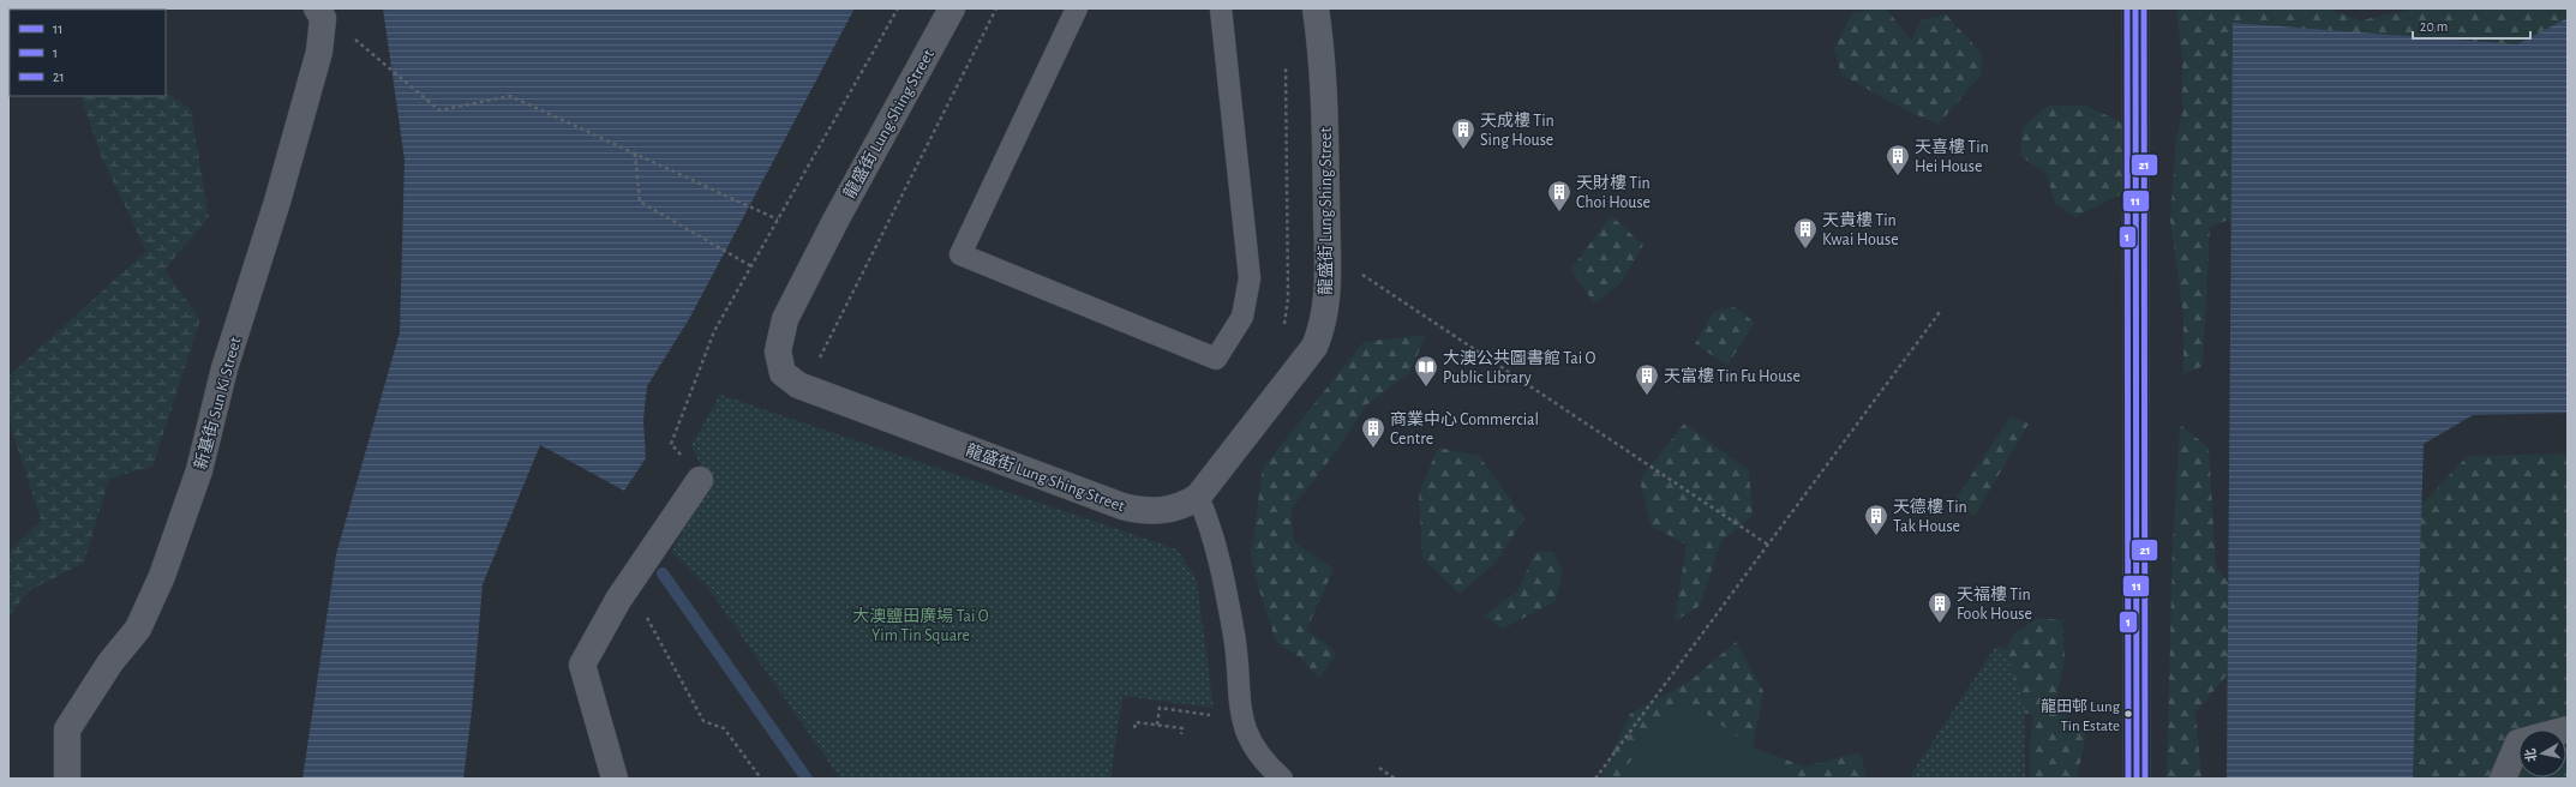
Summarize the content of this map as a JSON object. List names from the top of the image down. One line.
{"streets":{"street":["龍盛街 Lung Shing Street","新基街 Sun Ki Street"]},"parks":["大澳鹽田廣場 Tai O Yim Tin Square"],"places":{"building":["天成樓 Tin Sing House","天喜樓 Tin Hei House","天財樓 Tin Choi House","天貴樓 Tin Kwai House","天富樓 Tin Fu House","商業中心 Commercial Centre","天德樓 Tin Tak House","天福樓 Tin Fook House"],"library":["大澳公共圖書館 Tai O Public Library"],"other":["龍田邨 Lung Tin Estate"]},"lines":["transit line 11","transit line 1","transit line 21"],"legend":["11","1","21"],"scale_bar":"20 m","north":"left"}
